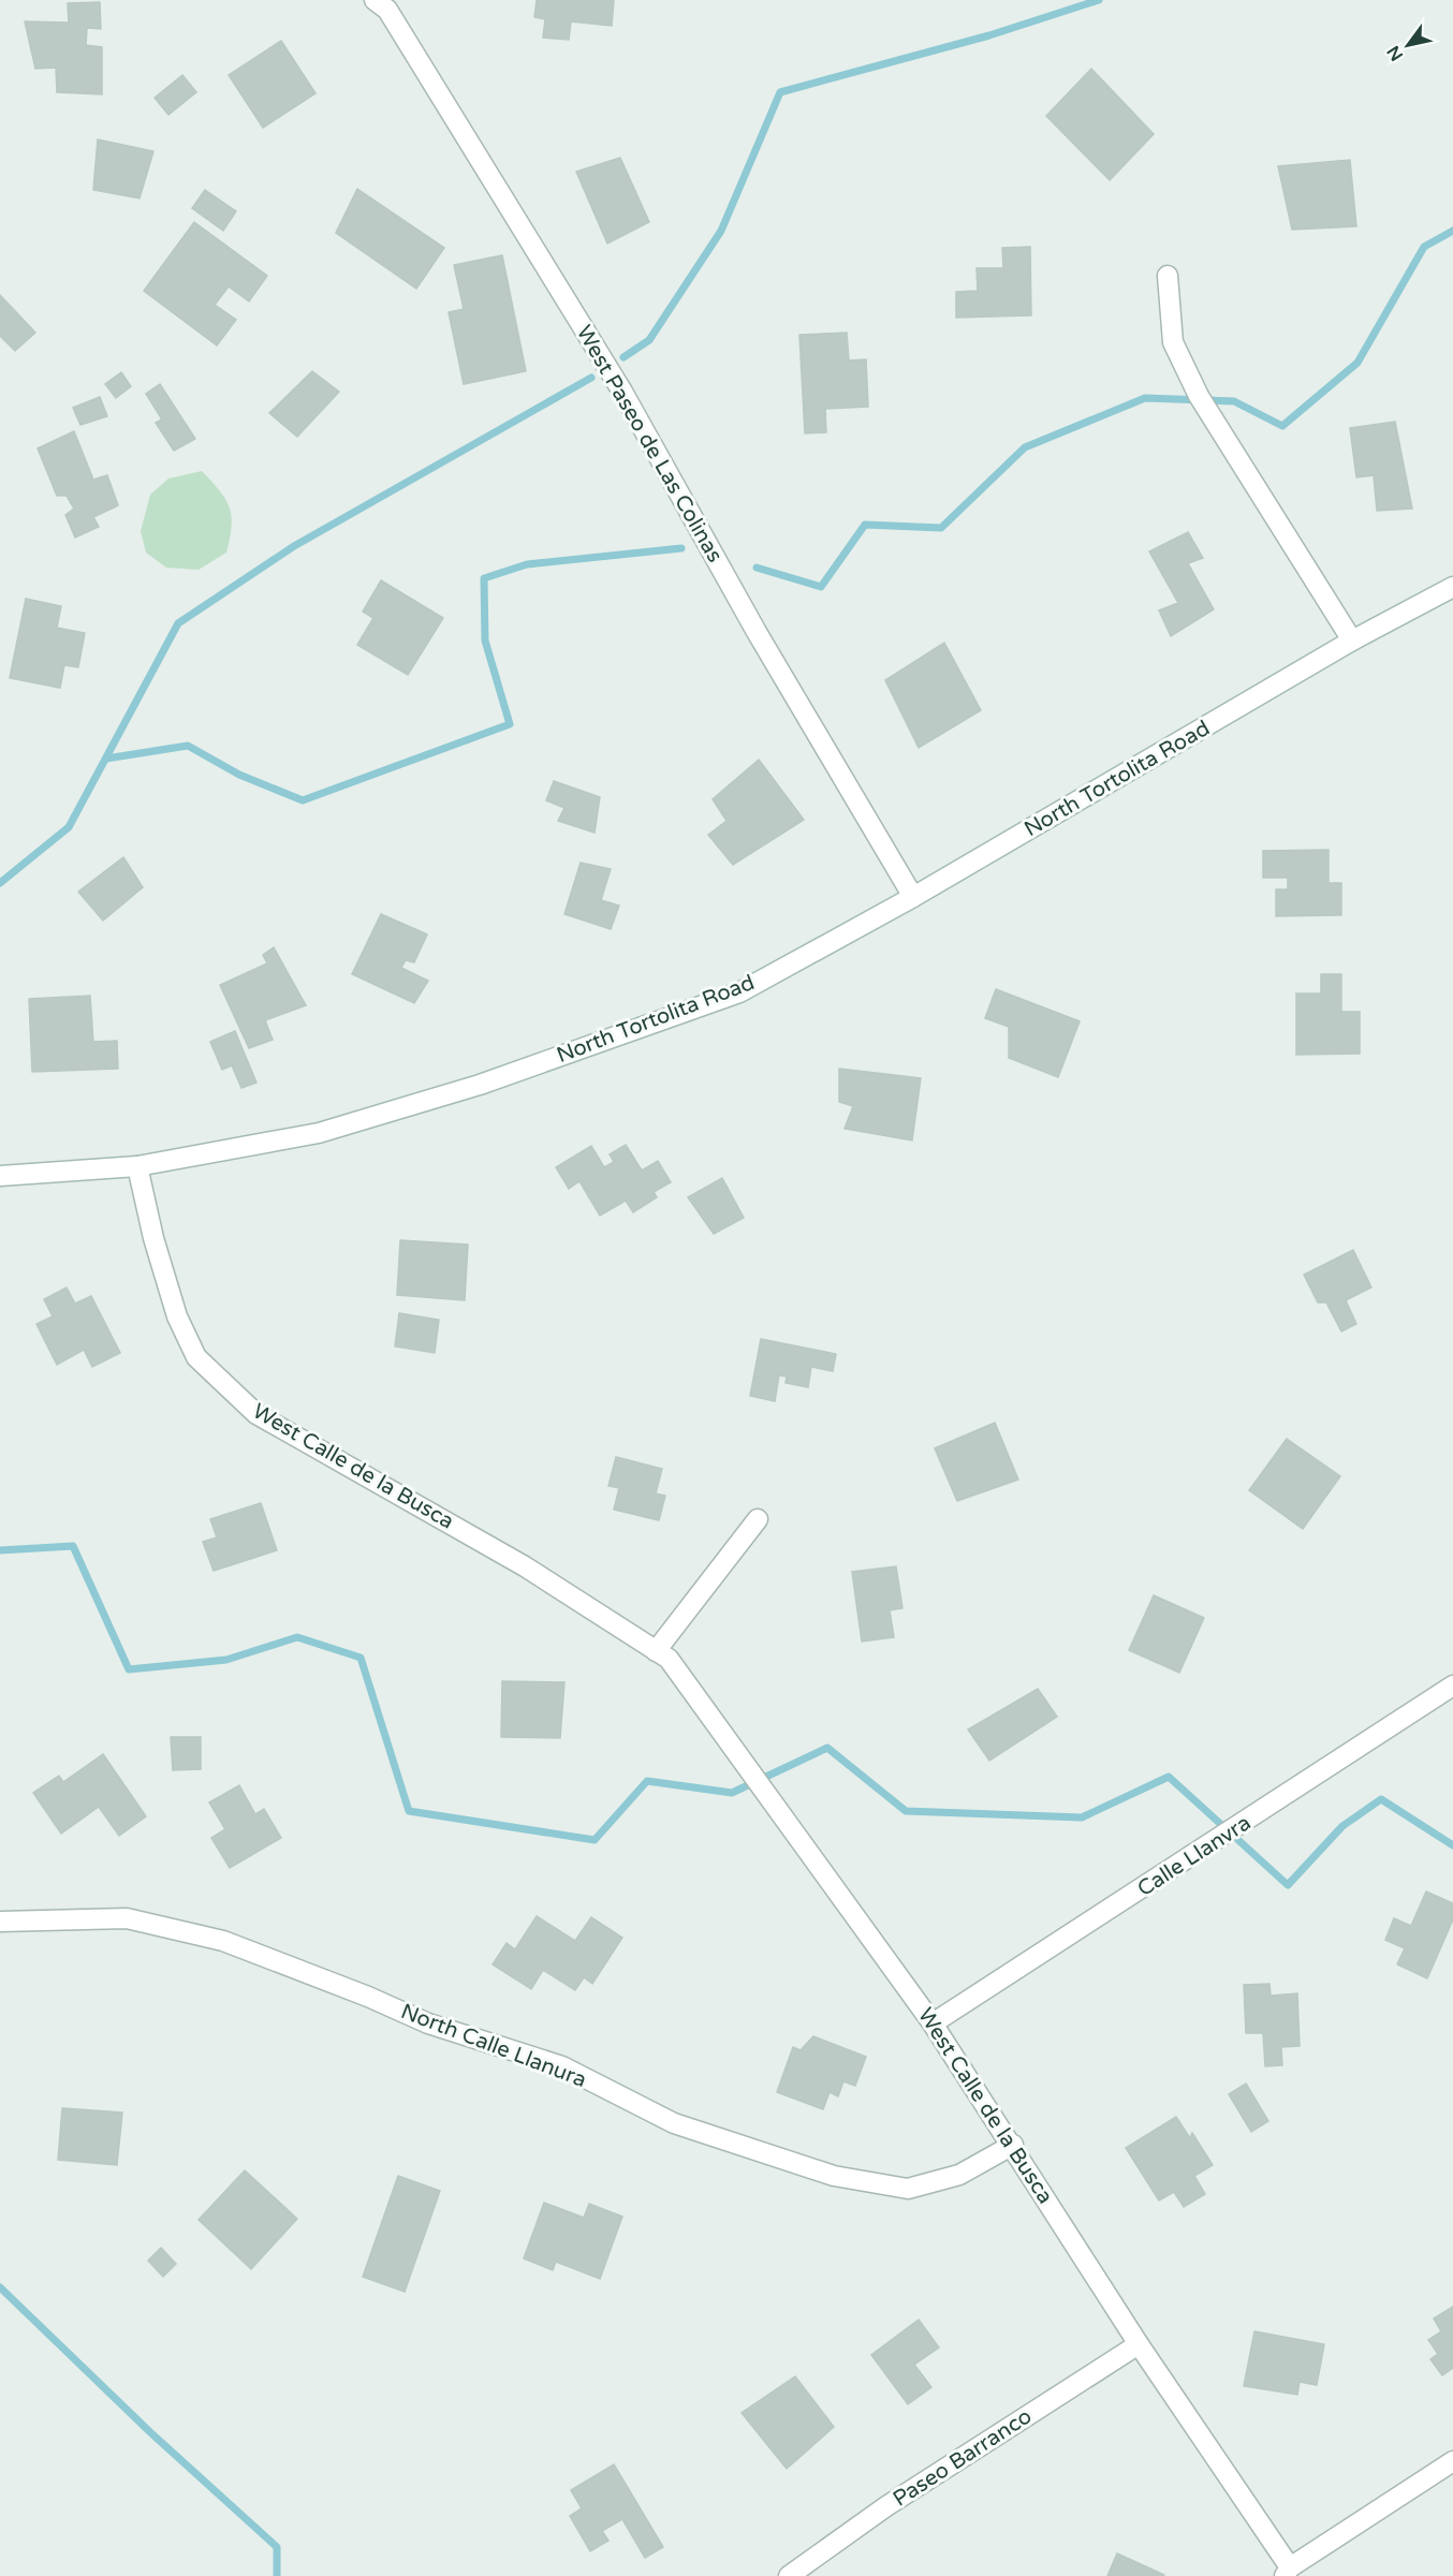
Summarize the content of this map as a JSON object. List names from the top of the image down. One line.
{"streets":{"street":["West Paseo de Las Colinas","North Tortolita Road","West Calle de la Busca","Calle Llanvra","North Calle Llanura","Paseo Barranco"]},"crossings":[["West Paseo de Las Colinas","North Tortolita Road"],["North Tortolita Road","West Calle de la Busca"],["West Calle de la Busca","Calle Llanvra"],["West Calle de la Busca","North Calle Llanura"],["West Calle de la Busca","Paseo Barranco"]],"north":"bottom left"}
